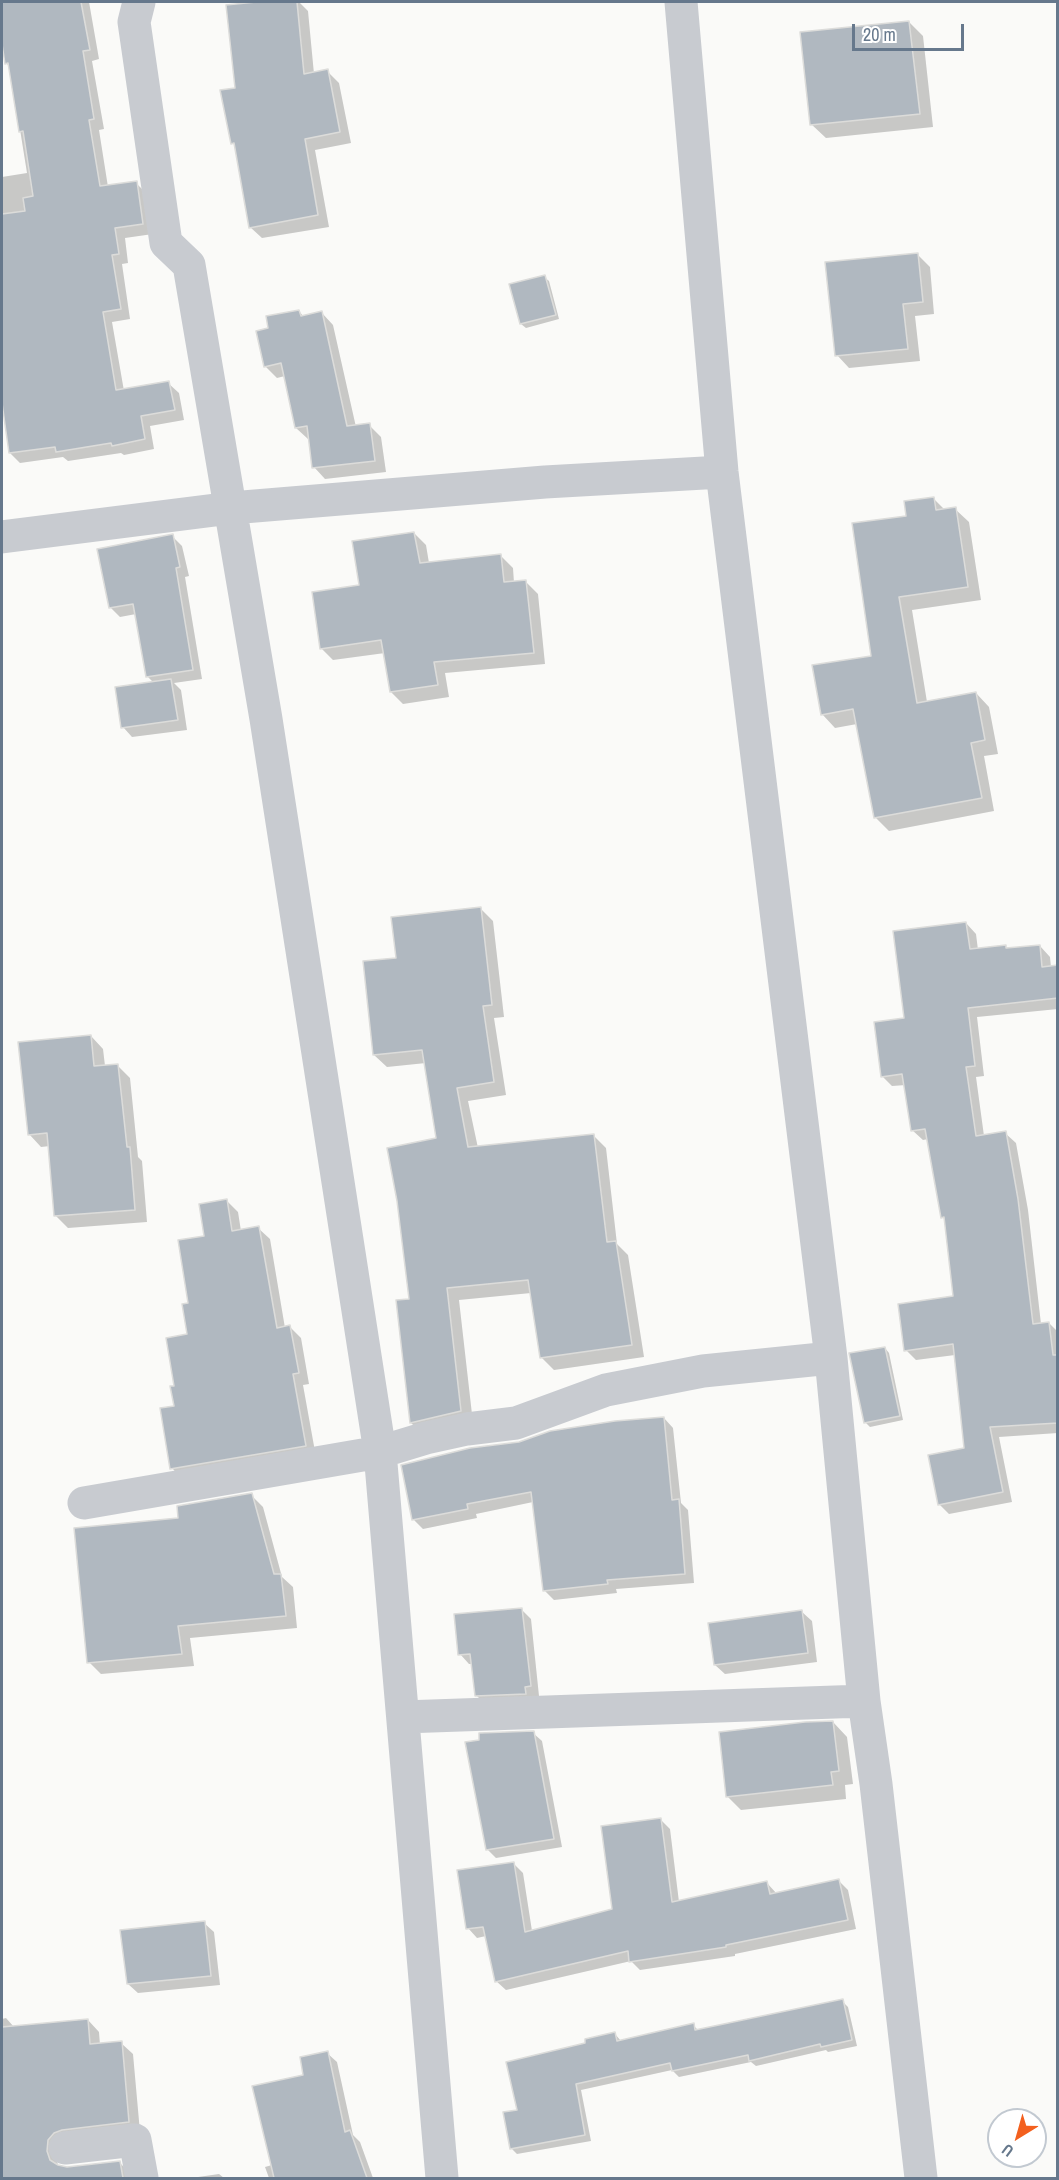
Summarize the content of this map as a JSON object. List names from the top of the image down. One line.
{"scale_bar":"20 m","north":"bottom left"}
